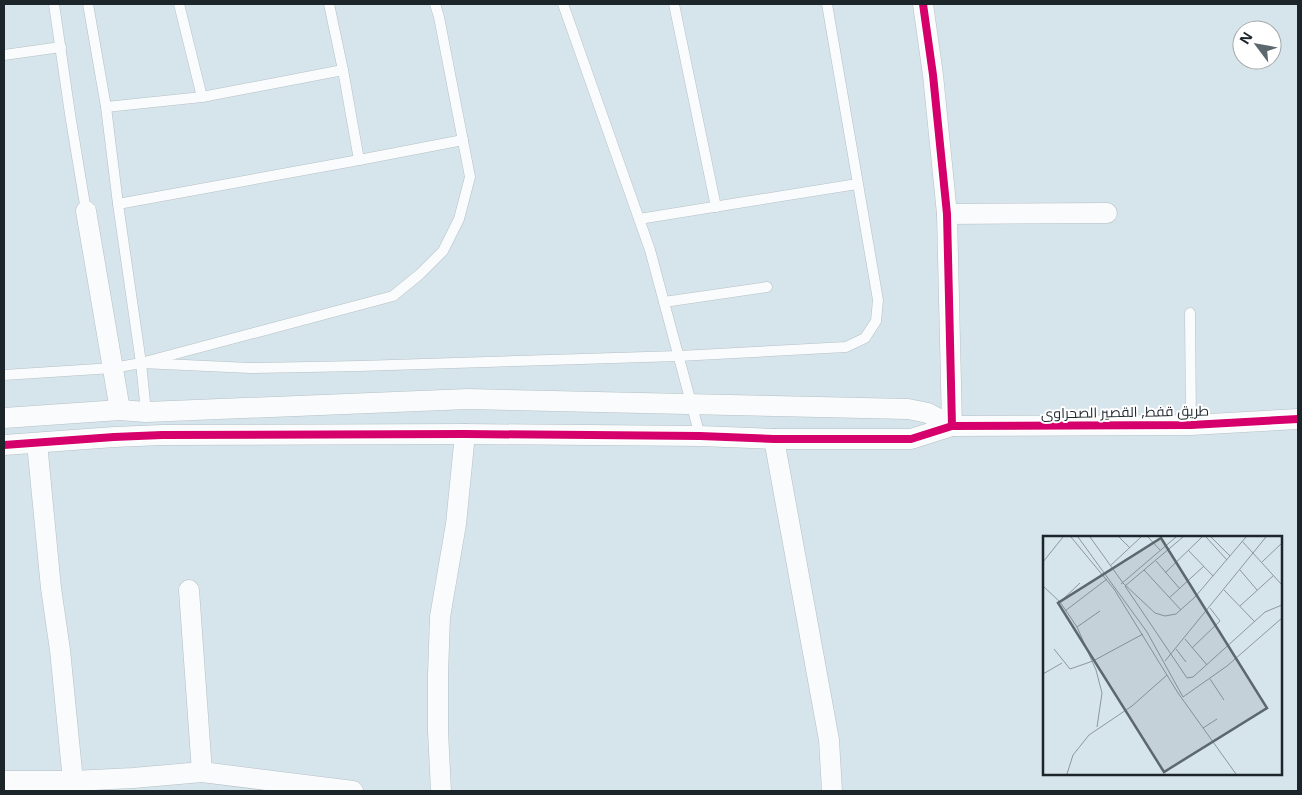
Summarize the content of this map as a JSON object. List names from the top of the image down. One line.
{"streets":{"street":["طريق قفط, القصير الصحراوى"]},"north":"top left"}
